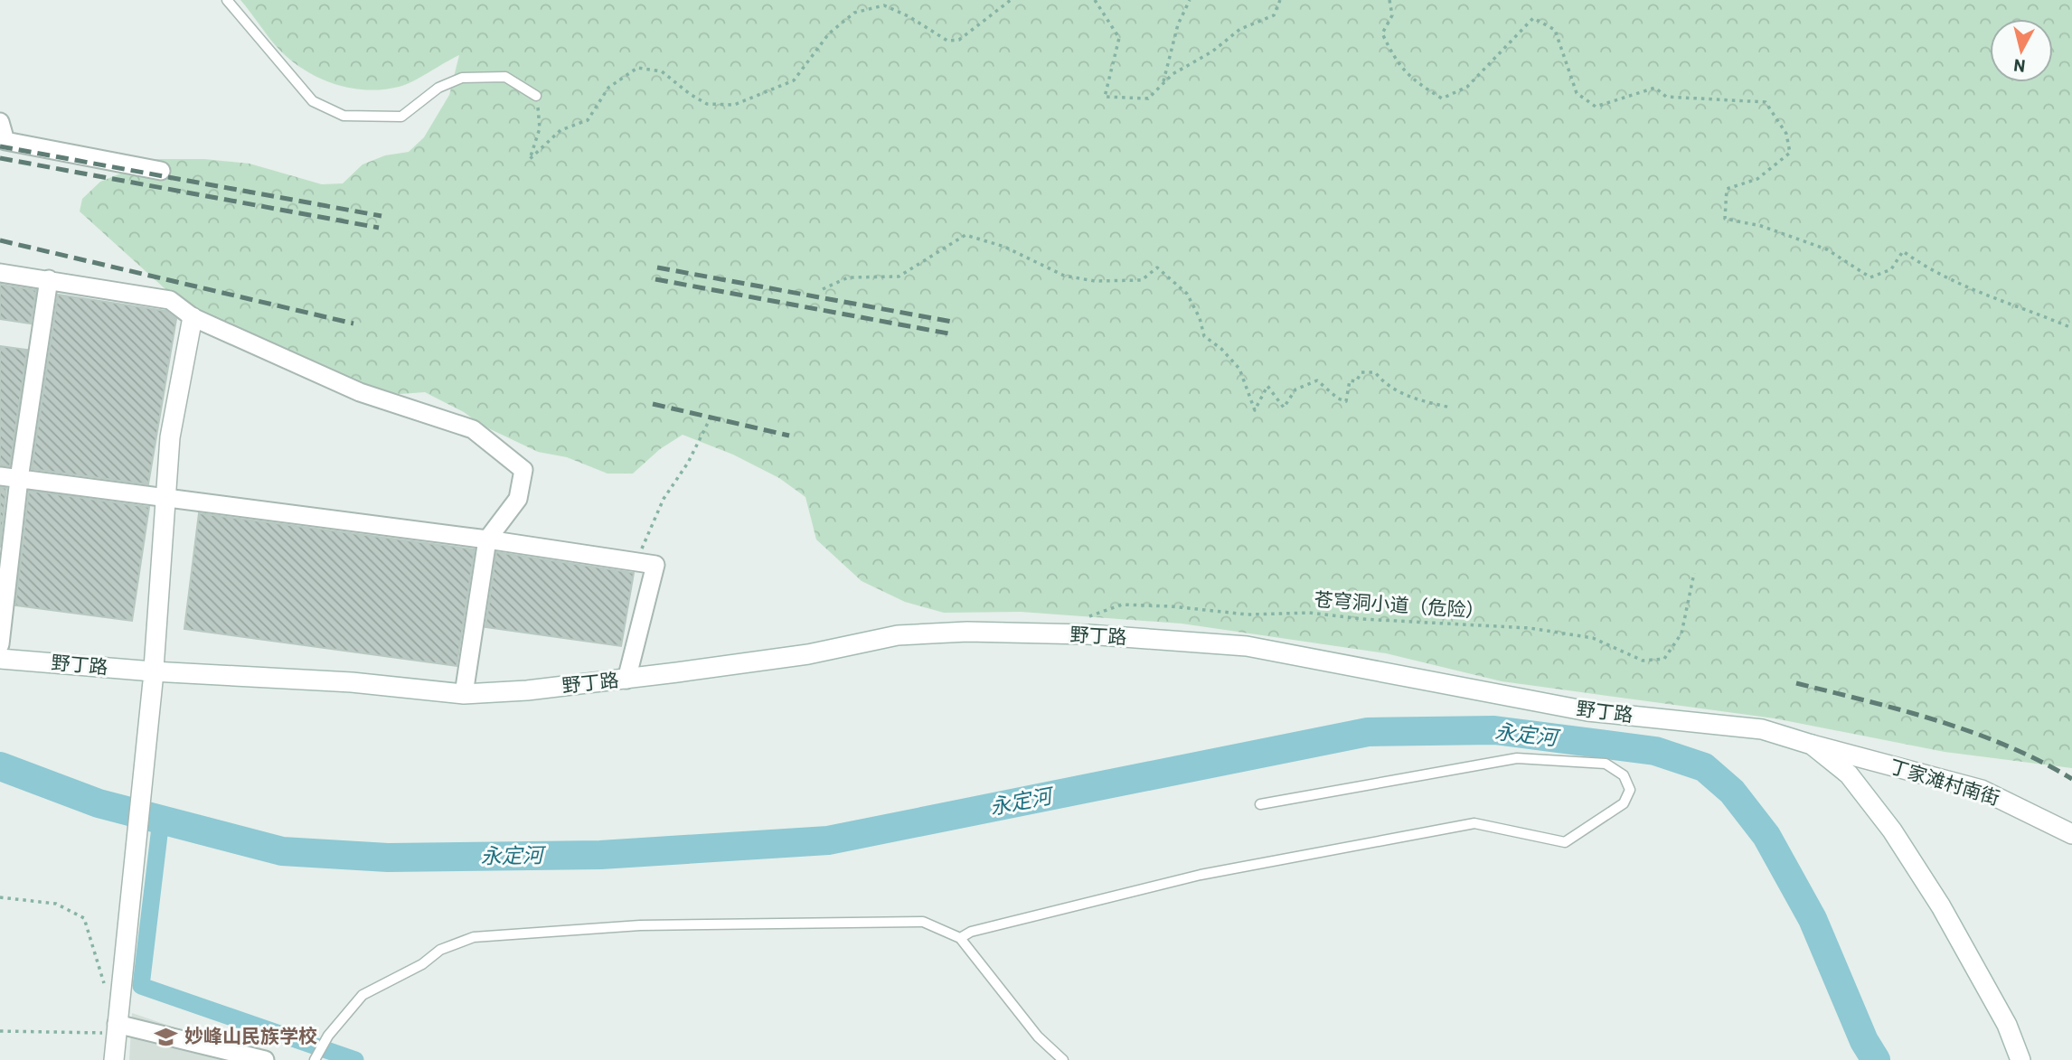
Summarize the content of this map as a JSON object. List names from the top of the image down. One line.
{"streets":{"main road":["野丁路","丁家滩村南街"],"path":["苍穹洞小道（危险）"]},"crossings":[["野丁路","丁家滩村南街"]],"water":["永定河"],"places":{"school or university":["妙峰山民族学校"]},"north":"bottom"}
